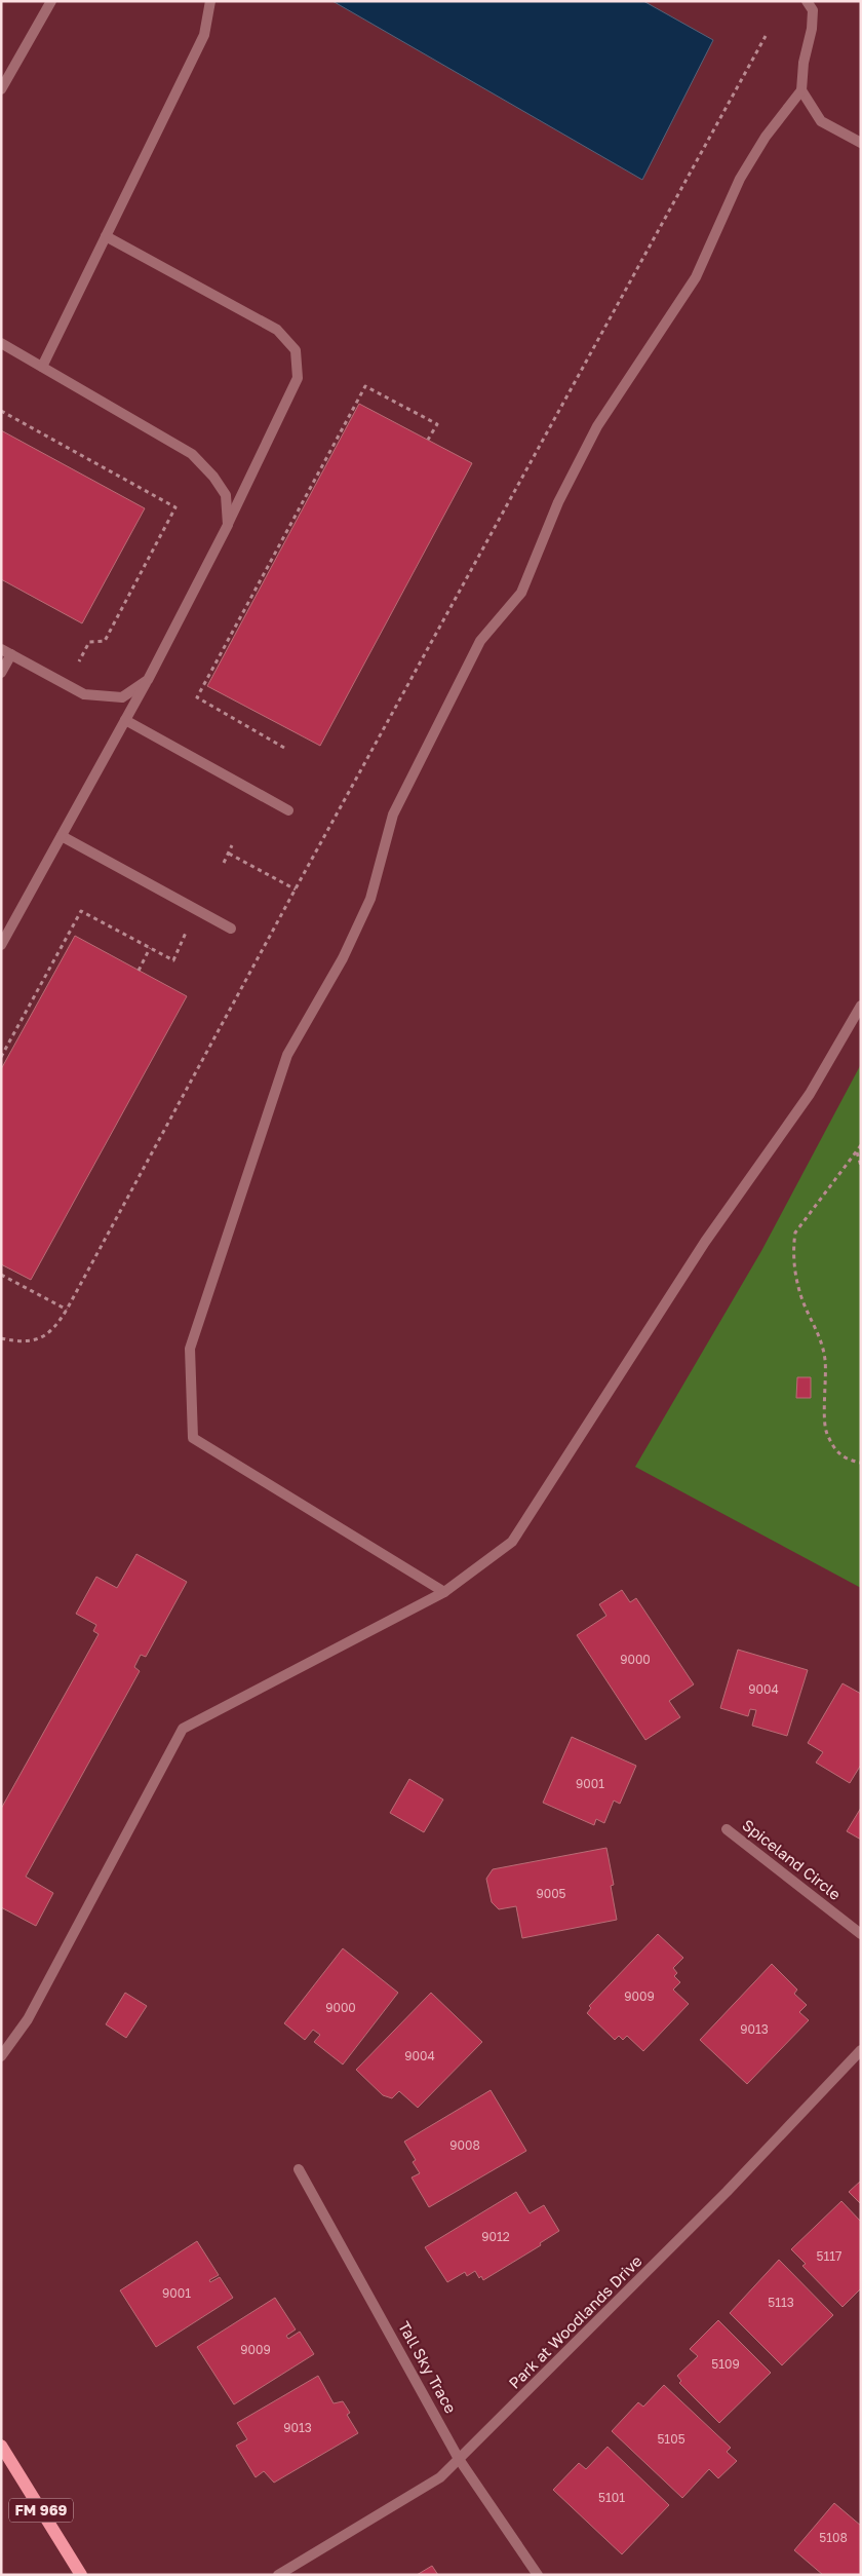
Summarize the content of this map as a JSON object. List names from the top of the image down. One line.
{"streets":{"main road":["FM 969"],"street":["Spiceland Circle","Park at Woodlands Drive","Tall Sky Trace"]},"crossings":[["Park at Woodlands Drive","Tall Sky Trace"]],"house_numbers":["9000","9004","9001","9005","9009","9000","9013","9004","9008","9012","5117","9001","5113","9009","5109","9013","5105","5101","5108"]}
